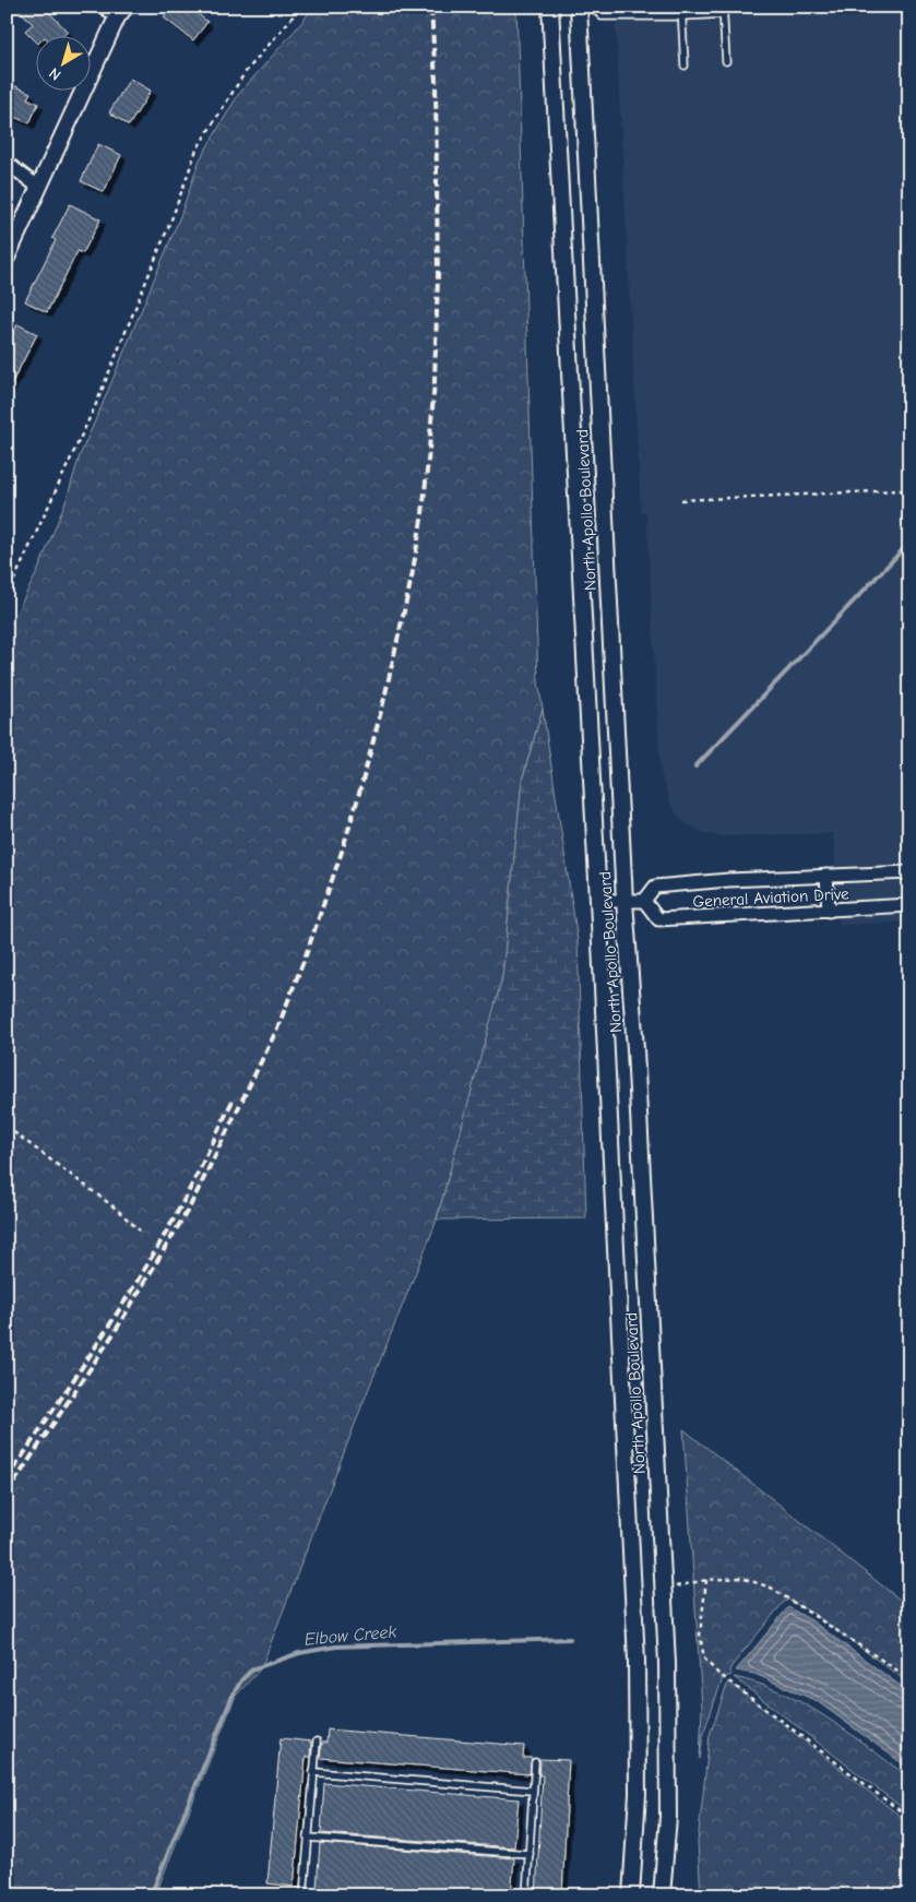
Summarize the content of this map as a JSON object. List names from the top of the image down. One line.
{"streets":{"street":["North Apollo Boulevard","General Aviation Drive"]},"water":["Elbow Creek"],"north":"bottom left"}
